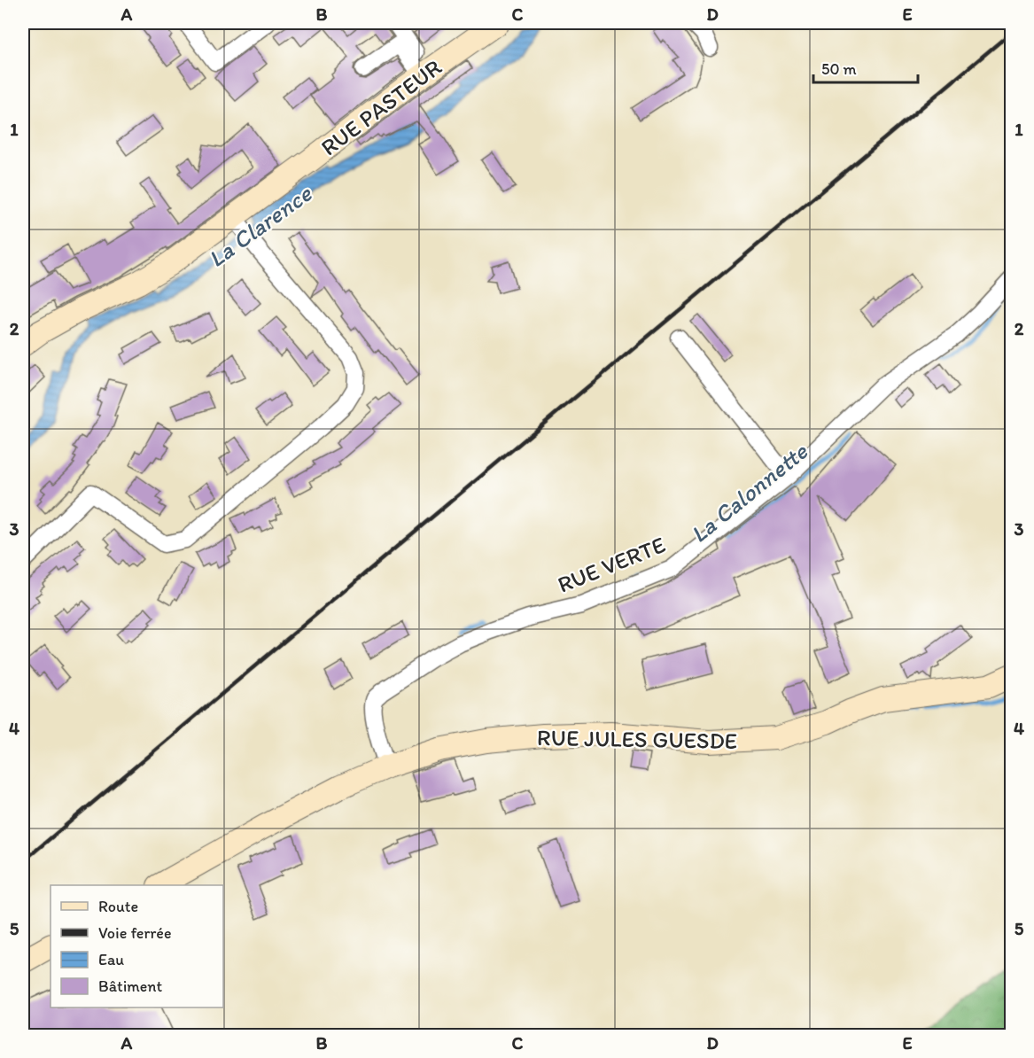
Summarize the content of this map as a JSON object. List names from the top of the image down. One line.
{"streets":{"street":["RUE PASTEUR","RUE VERTE","RUE JULES GUESDE"]},"crossings":[["RUE VERTE","RUE JULES GUESDE"]],"water":["La Clarence","La Calonnette"],"legend":["Route","Voie ferrée","Eau","Bâtiment"],"scale_bar":"50 m","grid":{"columns":["A","B","C","D","E"],"rows":["1","2","3","4","5"]}}
